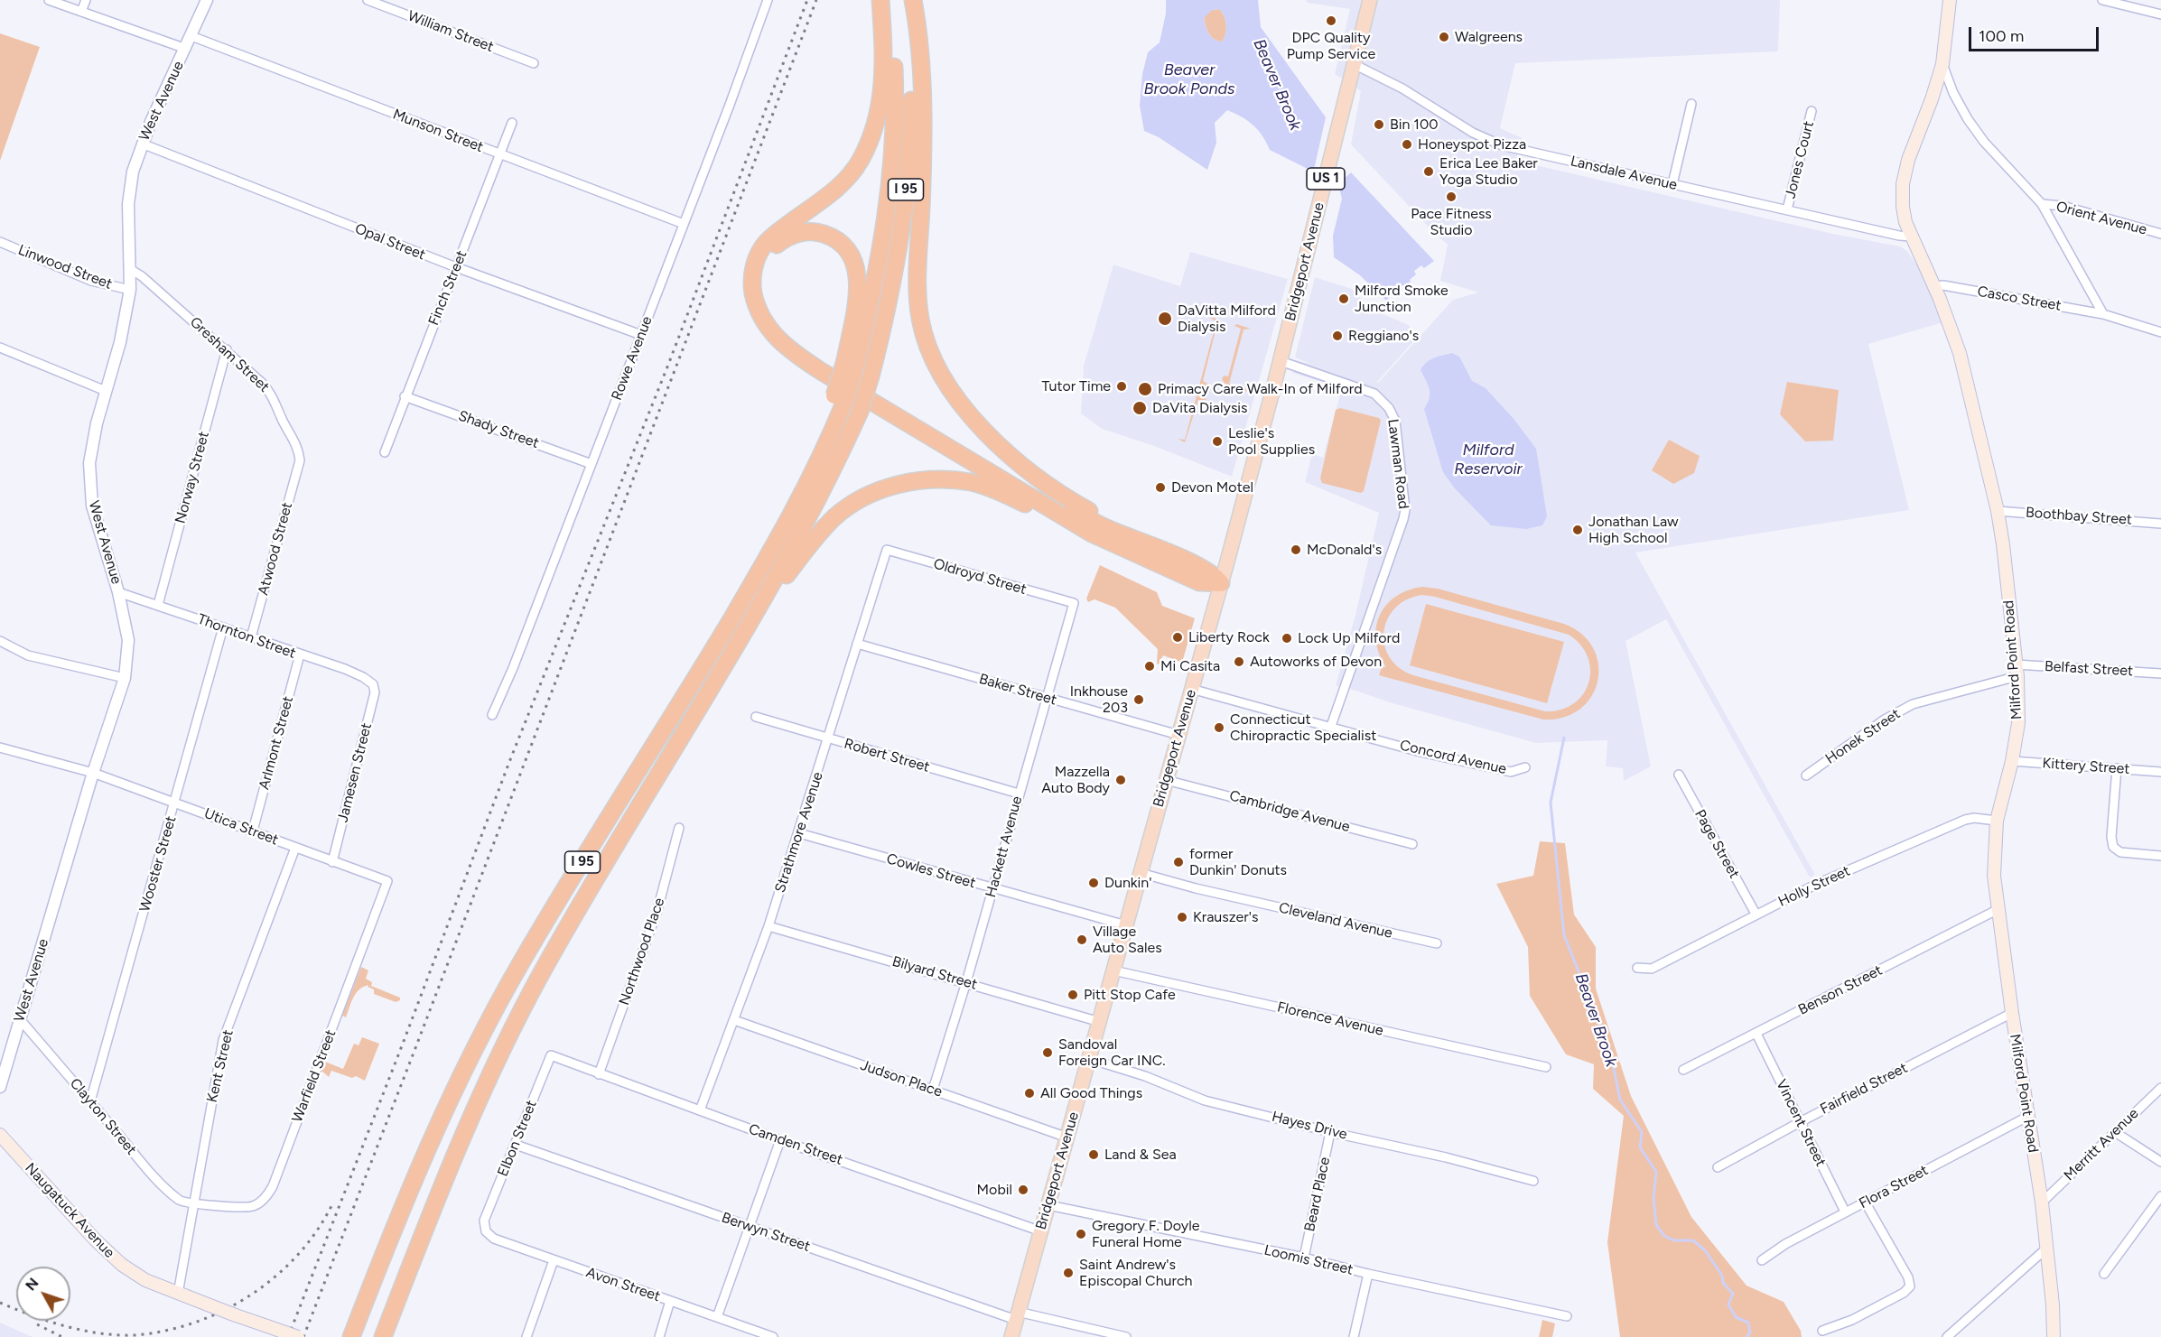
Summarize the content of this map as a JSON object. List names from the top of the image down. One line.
{"streets":{"highway":["I 95"],"main road":["US 1","Bridgeport Avenue","Milford Point Road","Naugatuck Avenue"],"street":["William Street","West Avenue","Munson Street","Jones Court","Lansdale Avenue","Orient Avenue","Opal Street","Linwood Street","Finch Street","Casco Street","Gresham Street","Rowe Avenue","Shady Street","Lawman Road","Norway Street","Boothbay Street","Atwood Street","Oldroyd Street","Thornton Street","Belfast Street","Baker Street","Honek Street","Arlmont Street","Robert Street","Concord Avenue","Kittery Street","Jamesen Street","Cambridge Avenue","Utica Street","Strathmore Avenue","Page Street","Hackett Avenue","Wooster Street","Cowles Street","Holly Street","Cleveland Avenue","Northwood Place","Bilyard Street","Benson Street","Florence Avenue","Kent Street","Warfield Street","Judson Place","Fairfield Street","Clayton Street","Vincent Street","Hayes Drive","Elbon Street","Camden Street","Merritt Avenue","Flora Street","Beard Place","Berwyn Street","Loomis Street","Avon Street"]},"crossings":[["West Avenue","Munson Street"],["West Avenue","Opal Street"],["West Avenue","Linwood Street"],["West Avenue","Gresham Street"],["West Avenue","Thornton Street"],["West Avenue","Utica Street"],["West Avenue","Clayton Street"],["Munson Street","Finch Street"],["Munson Street","Rowe Avenue"],["Jones Court","Lansdale Avenue"],["Lansdale Avenue","Bridgeport Avenue"],["Lansdale Avenue","Milford Point Road"],["Opal Street","Finch Street"],["Opal Street","Rowe Avenue"],["Bridgeport Avenue","Lawman Road"],["Bridgeport Avenue","Baker Street"],["Bridgeport Avenue","Concord Avenue"],["Bridgeport Avenue","Cambridge Avenue"],["Bridgeport Avenue","Cowles Street"],["Bridgeport Avenue","Cleveland Avenue"],["Bridgeport Avenue","Bilyard Street"],["Bridgeport Avenue","Florence Avenue"],["Bridgeport Avenue","Judson Place"],["Bridgeport Avenue","Hayes Drive"],["Bridgeport Avenue","Camden Street"],["Bridgeport Avenue","Berwyn Street"],["Bridgeport Avenue","Loomis Street"],["Finch Street","Shady Street"],["Casco Street","Milford Point Road"],["Gresham Street","Norway Street"],["Gresham Street","Atwood Street"],["Rowe Avenue","Shady Street"],["Lawman Road","Concord Avenue"],["Norway Street","Thornton Street"],["Boothbay Street","Milford Point Road"],["Atwood Street","Thornton Street"],["Oldroyd Street","Strathmore Avenue"],["Oldroyd Street","Hackett Avenue"],["Thornton Street","Arlmont Street"],["Thornton Street","Jamesen Street"],["Thornton Street","Wooster Street"],["Milford Point Road","Belfast Street"],["Milford Point Road","Honek Street"],["Milford Point Road","Kittery Street"],["Milford Point Road","Holly Street"],["Milford Point Road","Benson Street"],["Milford Point Road","Fairfield Street"],["Milford Point Road","Merritt Avenue"],["Milford Point Road","Flora Street"],["Belfast Street","Honek Street"],["Baker Street","Strathmore Avenue"],["Baker Street","Hackett Avenue"],["Arlmont Street","Utica Street"],["Robert Street","Strathmore Avenue"],["Robert Street","Hackett Avenue"],["Jamesen Street","Utica Street"],["Utica Street","Wooster Street"],["Utica Street","Kent Street"],["Utica Street","Warfield Street"],["Strathmore Avenue","Cowles Street"],["Strathmore Avenue","Bilyard Street"],["Strathmore Avenue","Judson Place"],["Strathmore Avenue","Camden Street"],["Page Street","Holly Street"],["Hackett Avenue","Cowles Street"],["Hackett Avenue","Bilyard Street"],["Hackett Avenue","Judson Place"],["Wooster Street","Clayton Street"],["Northwood Place","Camden Street"],["Benson Street","Vincent Street"],["Kent Street","Warfield Street"],["Kent Street","Clayton Street"],["Kent Street","Naugatuck Avenue"],["Warfield Street","Clayton Street"],["Fairfield Street","Vincent Street"],["Vincent Street","Flora Street"],["Hayes Drive","Beard Place"],["Elbon Street","Camden Street"],["Elbon Street","Berwyn Street"],["Elbon Street","Avon Street"],["Beard Place","Loomis Street"]],"water":["Beaver Brook Ponds","Beaver Brook","Milford Reservoir"],"places":["DPC Quality Pump Service","Walgreens","Bin 100","Honeyspot Pizza","Erica Lee Baker Yoga Studio","Pace Fitness Studio","Milford Smoke Junction","DaVitta Milford Dialysis","Reggiano's","Tutor Time","Primacy Care Walk-In of Milford","DaVita Dialysis","Leslie's Pool Supplies","Devon Motel","Jonathan Law High School","McDonald's","Liberty Rock","Lock Up Milford","Autoworks of Devon","Mi Casita","Inkhouse 203","Connecticut Chiropractic Specialist","Mazzella Auto Body","former Dunkin' Donuts","Dunkin'","Krauszer's","Village Auto Sales","Pitt Stop Cafe","Sandoval Foreign Car INC.","All Good Things","Land & Sea","Mobil","Gregory F. Doyle Funeral Home","Saint Andrew's Episcopal Church"],"scale_bar":"100 m","north":"top left"}
